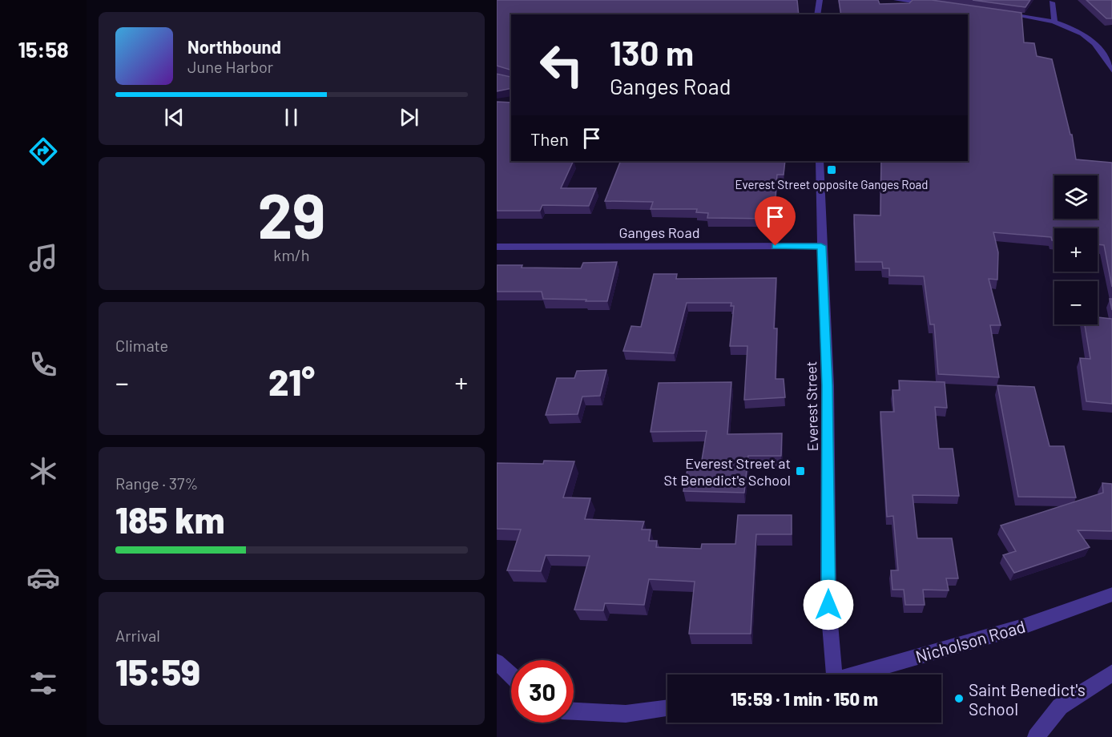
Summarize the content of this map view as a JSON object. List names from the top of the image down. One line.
{"streets":{"street":["Ganges Road","Everest Street","Nicholson Road"]},"crossings":[["Ganges Road","Everest Street"]],"places":{"transit":["Everest Street opposite Ganges Road","Everest Street at St Benedict's School"],"other":["Saint Benedict's School"]},"page":{"tabs":"15:58","turn":["130 m","Ganges Road"],"song":["Northbound","June Harbor"],"then":"Then","tile":[["29","km/h"],"Climate",["Range · 37%","185 km"],["Arrival","15:59"]],"map_buttons":["+","−"],"heat":["−","21°","+"],"limit":"30","trip":"15:59 · 1 min · 150 m"}}
